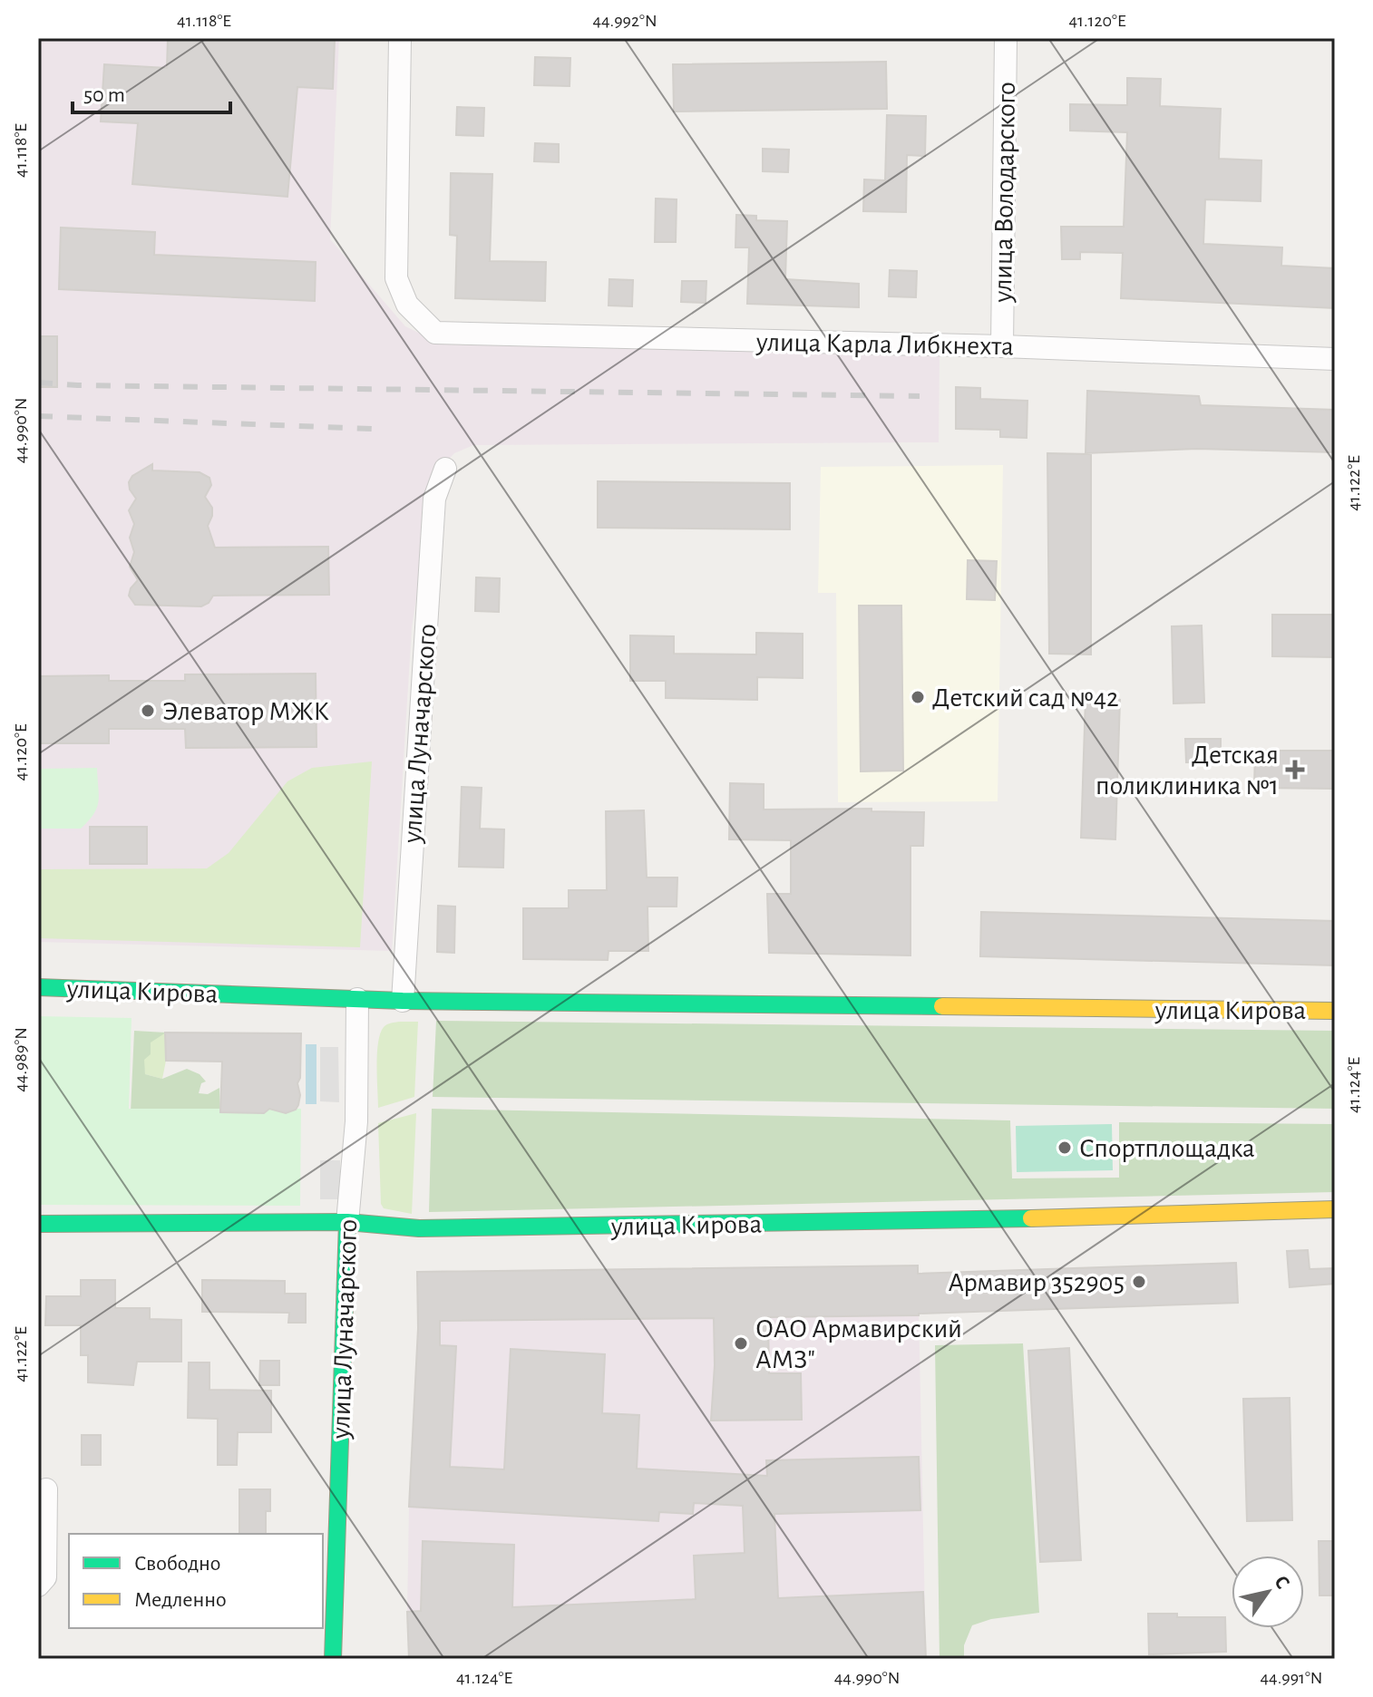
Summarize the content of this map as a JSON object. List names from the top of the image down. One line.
{"streets":{"main road":["улица Луначарского","улица Кирова"],"street":["улица Володарского","улица Карла Либкнехта"]},"crossings":[["улица Володарского","улица Карла Либкнехта"],["улица Луначарского","улица Кирова"]],"places":{"other":["Детский сад №42","Элеватор МЖК","Спортплощадка","Армавир 352905","ОАО Армавирский АМЗ\""],"health":["Детская поликлиника №1"]},"legend":["Свободно","Медленно"],"scale_bar":"50 m","north":"top right","coordinates":["41.118°E","44.992°N","41.120°E","44.990°N","41.122°E","44.989°N","41.124°E","44.991°N"]}
